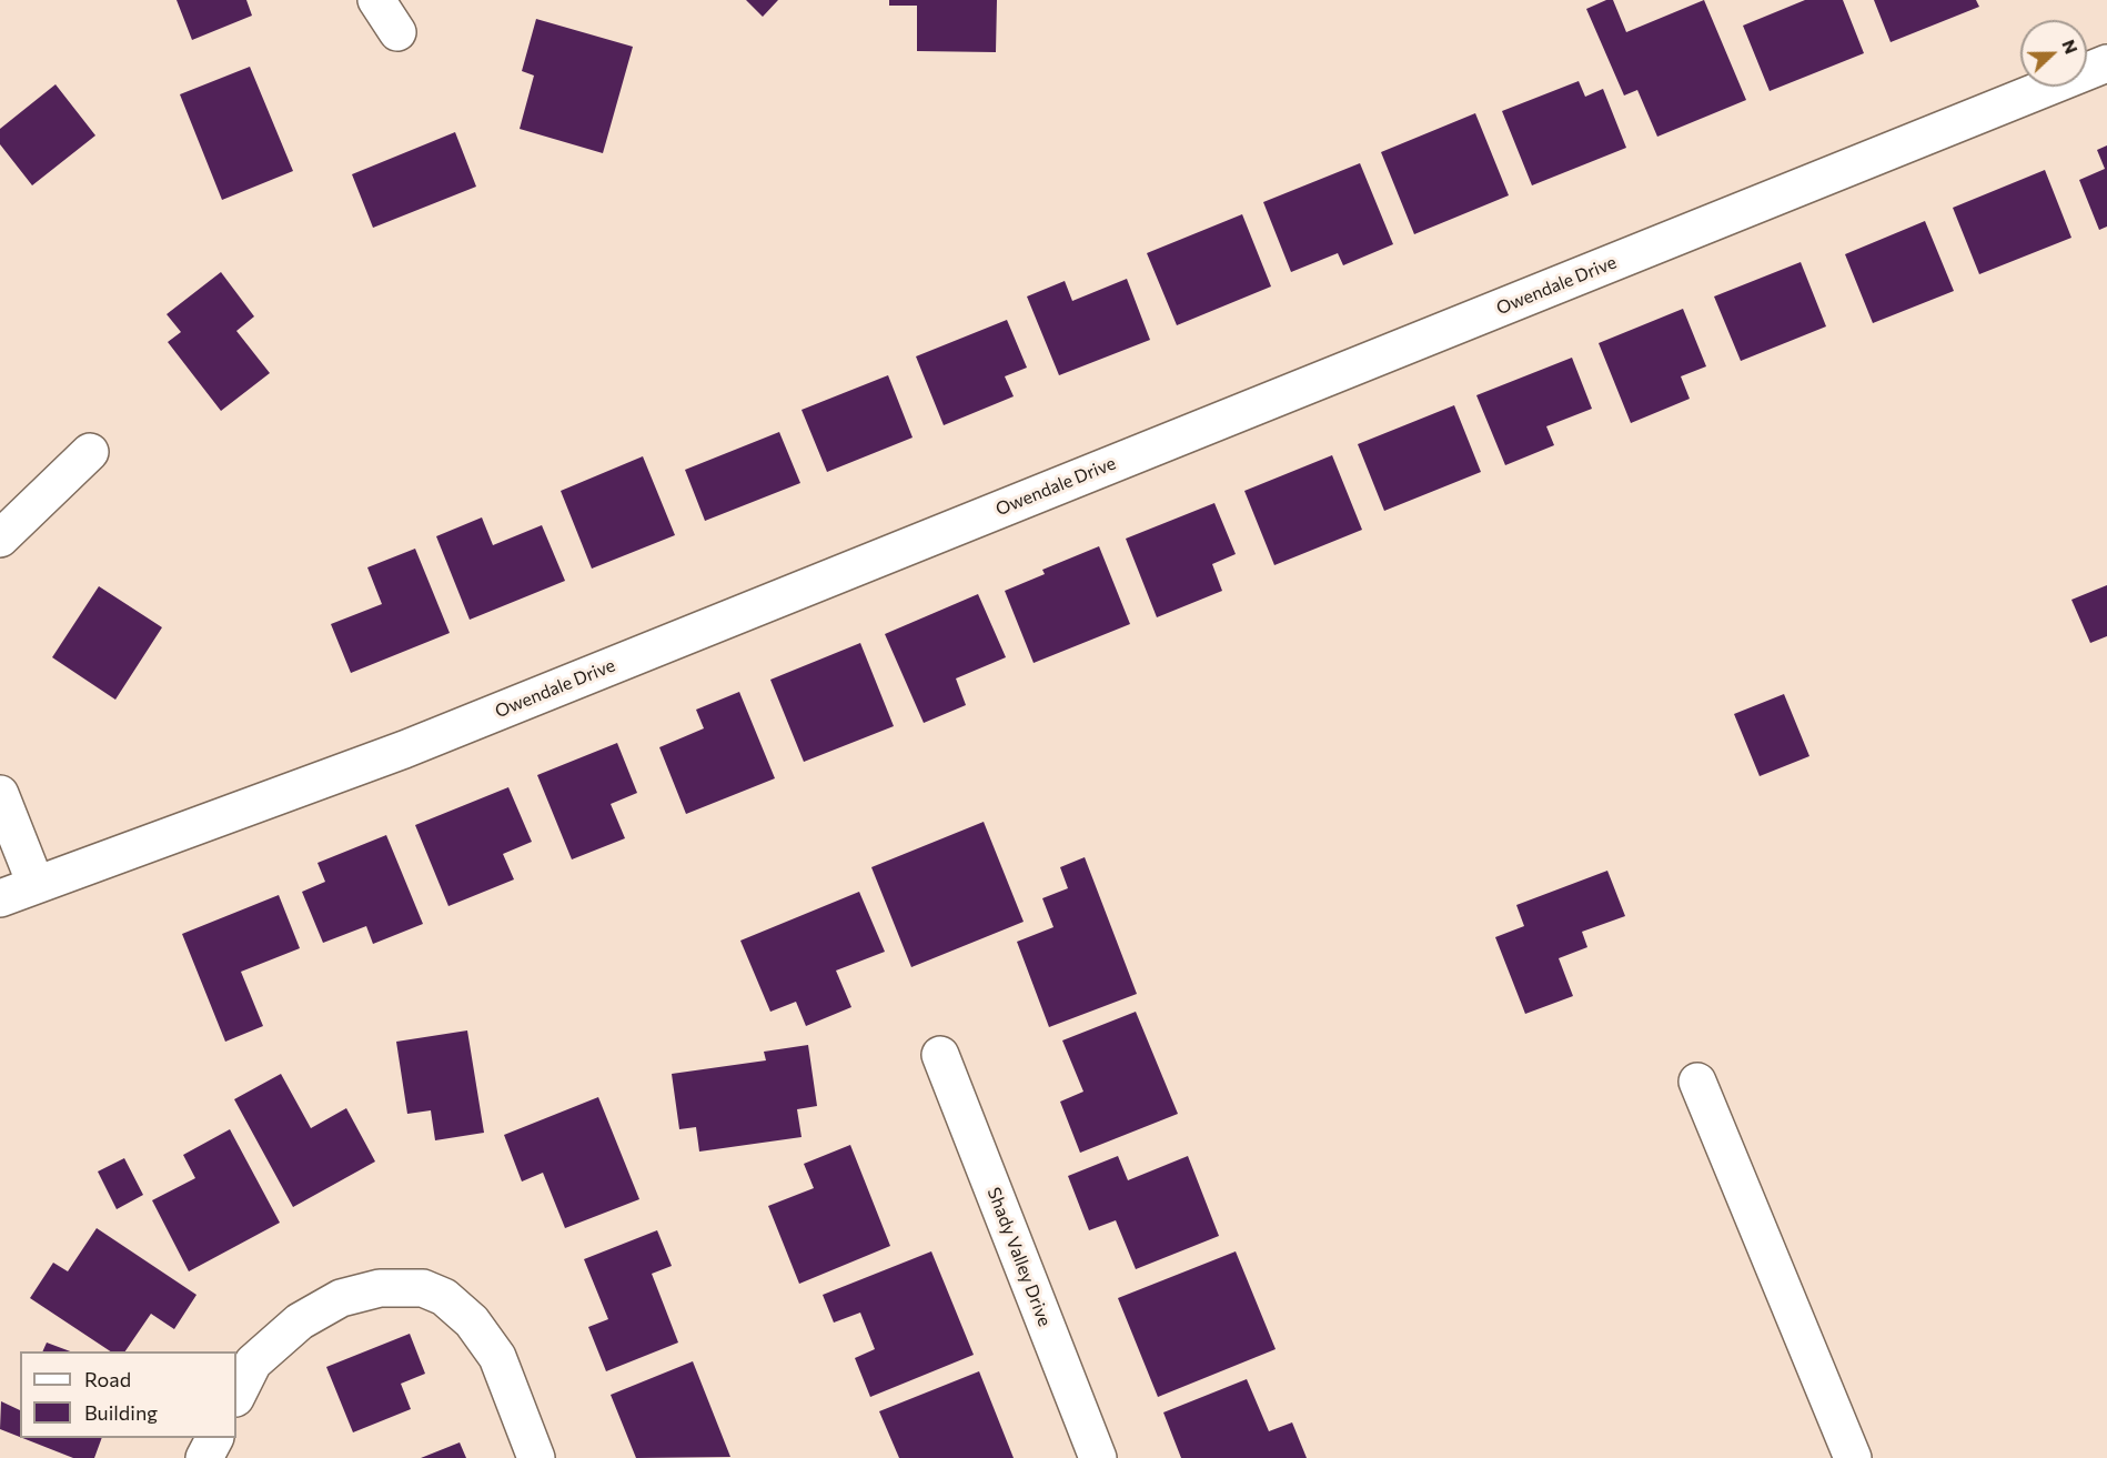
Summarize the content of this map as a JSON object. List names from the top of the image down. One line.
{"streets":{"street":["Owendale Drive","Shady Valley Drive"]},"legend":["Road","Building"],"north":"right"}
